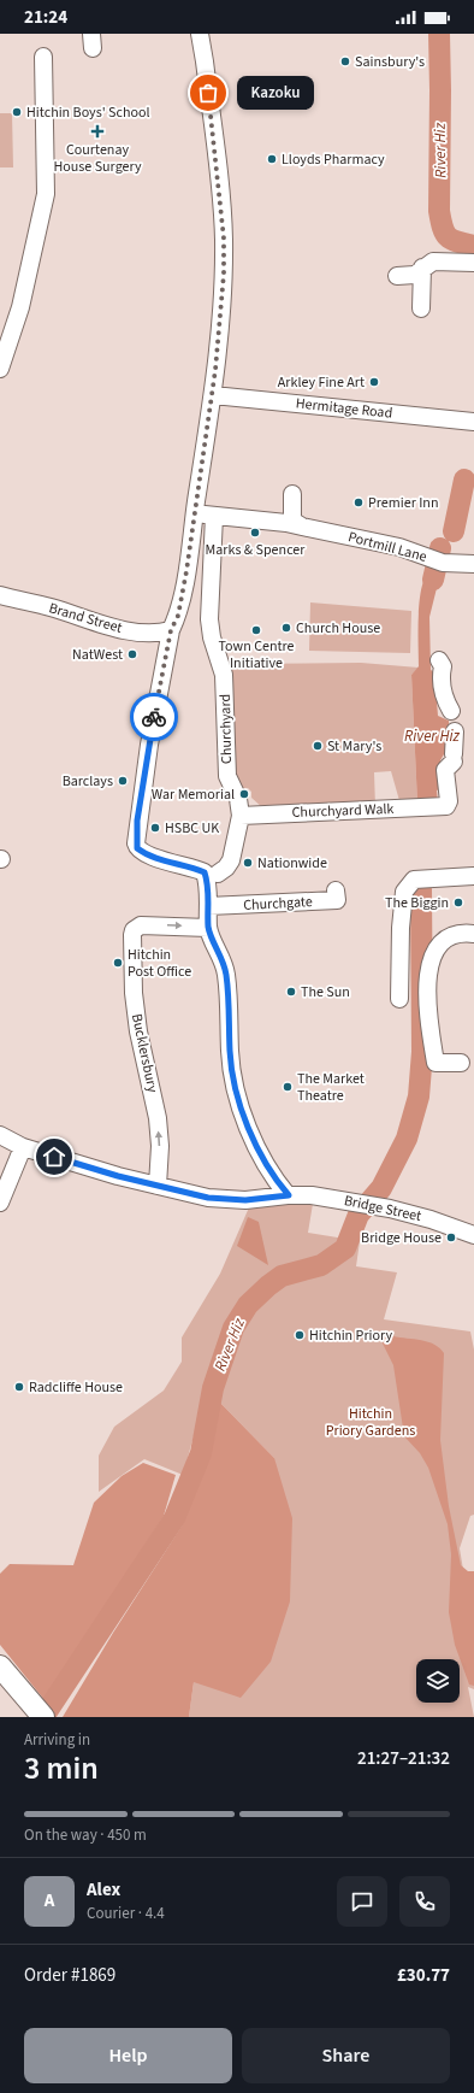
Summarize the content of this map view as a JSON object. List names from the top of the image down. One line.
{"streets":{"street":["Hermitage Road","Portmill Lane","Brand Street","Churchyard","Churchyard Walk","Churchgate","Bucklersbury","Bridge Street"]},"crossings":[["Portmill Lane","Churchyard"],["Churchyard","Churchyard Walk"],["Bucklersbury","Bridge Street"]],"water":["River Hiz"],"parks":["Hitchin Priory Gardens"],"places":{"other":["Sainsbury's","Kazoku","Hitchin Boys' School","Lloyds Pharmacy","Arkley Fine Art","Premier Inn","Marks & Spencer","Church House","Town Centre Initiative","NatWest","St Mary's","Barclays","War Memorial","HSBC UK","Nationwide","The Biggin","Hitchin Post Office","The Sun","The Market Theatre","Bridge House","Hitchin Priory","Radcliffe House"],"health":["Courtenay House Surgery"]},"page":{"status":"21:24","bubble":"Kazoku","heading":["3 min","Arriving in","21:27–21:32"],"panel":["Alex","Courier · 4.4","Order #1869","£30.77"],"bar":"On the way · 450 m","round":"A","buttons":["Help","Share"]}}
